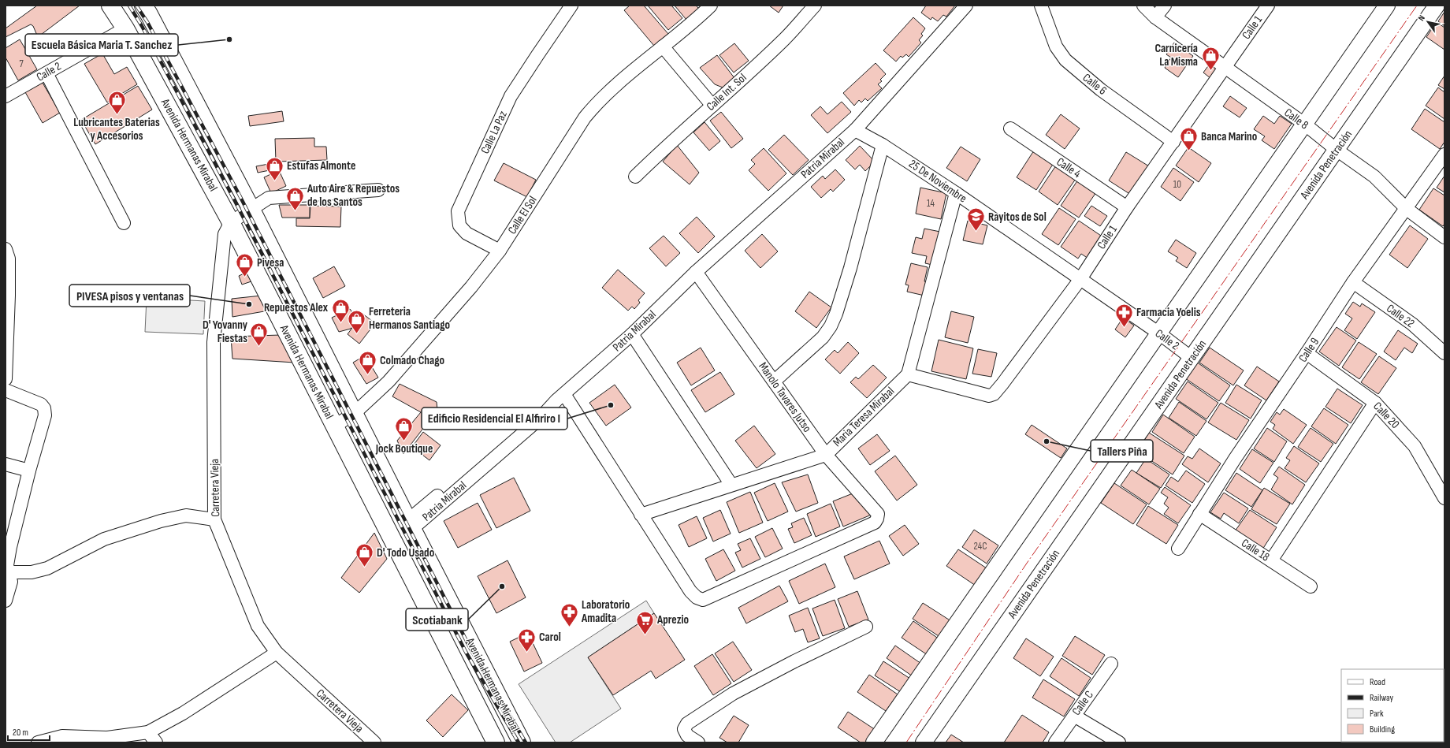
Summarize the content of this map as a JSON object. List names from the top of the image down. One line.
{"streets":{"main road":["Avenida Hermanas Mirabal"],"street":["Calle 1","Calle 2","Calle 6","Calle Int. Sol","Calle 8","Calle La Paz","Patria Mirabal","Avenida Penetración","Calle 4","25 De Noviembre","Calle El Sol","Calle 22","Calle 9","Manolo Tavares Jutso","Calle 20","Maria Teresa Mirabal","Carretera Vieja","Calle 18","Calle C"]},"crossings":[["Calle 1","Calle 2"],["Calle 1","Calle 6"],["Calle 1","Calle 8"],["Calle 1","Calle 4"],["Calle 1","25 De Noviembre"],["Calle 1","Maria Teresa Mirabal"],["Calle 2","Avenida Hermanas Mirabal"],["Calle 2","Avenida Penetración"],["Calle 2","25 De Noviembre"],["Calle 8","Avenida Penetración"],["Calle 8","Calle 9"],["Calle La Paz","Calle El Sol"],["Avenida Hermanas Mirabal","Patria Mirabal"],["Avenida Hermanas Mirabal","Calle El Sol"],["Avenida Hermanas Mirabal","Carretera Vieja"],["Patria Mirabal","25 De Noviembre"],["Patria Mirabal","Manolo Tavares Jutso"],["Calle 22","Calle 9"],["Calle 9","Calle 20"],["Calle 9","Calle 18"],["Manolo Tavares Jutso","Maria Teresa Mirabal"]],"places":{"other":["Escuela Básica Maria T. Sanchez","PIVESA pisos y ventanas","Edificio Residencial El Alfiriro I","Tallers Piña","Scotiabank"],"shop":["Carnicería La Misma","Lubricantes Baterias y Accesorios","Banca Marino","Estufas Almonte","Auto Aire & Repuestos de los Santos","Pivesa","Repuestos Alex","Ferreteria Hermanos Santiago","D' Yovanny Fiestas","Colmado Chago","Jock Boutique","D' Todo Usado"],"school or university":["Rayitos de Sol"],"pharmacy":["Farmacia Yoelis","Laboratorio Amadita","Carol"],"supermarket":["Aprezio"]},"house_numbers":["7","10","14","24C"],"legend":["Road","Railway","Park","Building"],"scale_bar":"20 m","north":"top left"}
